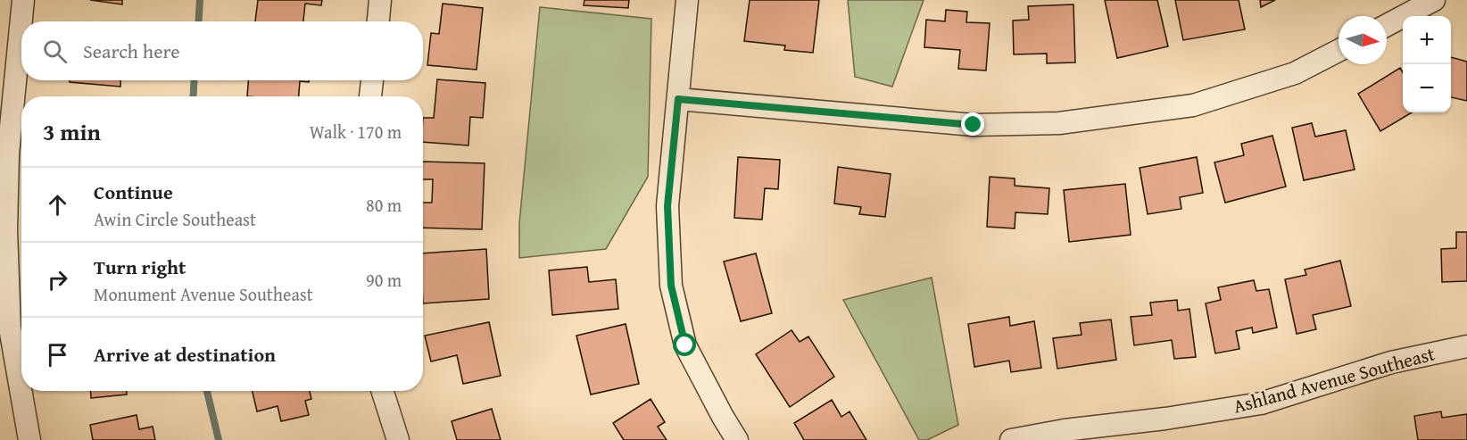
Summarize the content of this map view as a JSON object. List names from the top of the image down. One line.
{"streets":{"street":["Ashland Avenue Southeast"]},"north":"right","page":{"map_buttons":["+","−"],"search":"Search here","heading":["3 min","Walk · 170 m"],"list":[["Continue","Awin Circle Southeast","80 m"],["Turn right","Monument Avenue Southeast","90 m"],"Arrive at destination"]}}
